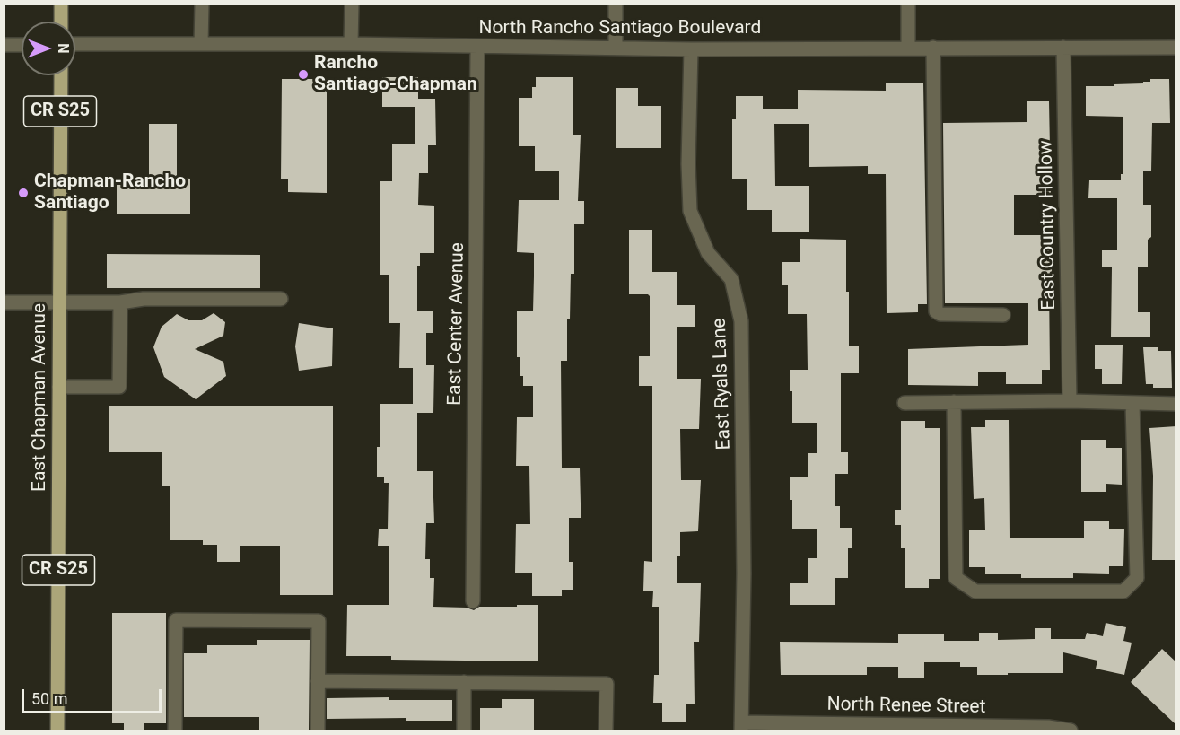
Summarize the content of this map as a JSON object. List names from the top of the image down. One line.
{"streets":{"main road":["CR S25","East Chapman Avenue"],"street":["North Rancho Santiago Boulevard","East Country Hollow","East Center Avenue","East Ryals Lane","North Renee Street"]},"crossings":[["North Rancho Santiago Boulevard","East Country Hollow"],["North Rancho Santiago Boulevard","East Center Avenue"],["North Rancho Santiago Boulevard","East Ryals Lane"],["East Ryals Lane","North Renee Street"]],"places":["Rancho Santiago-Chapman","Chapman-Rancho Santiago"],"scale_bar":"50 m","north":"right"}
